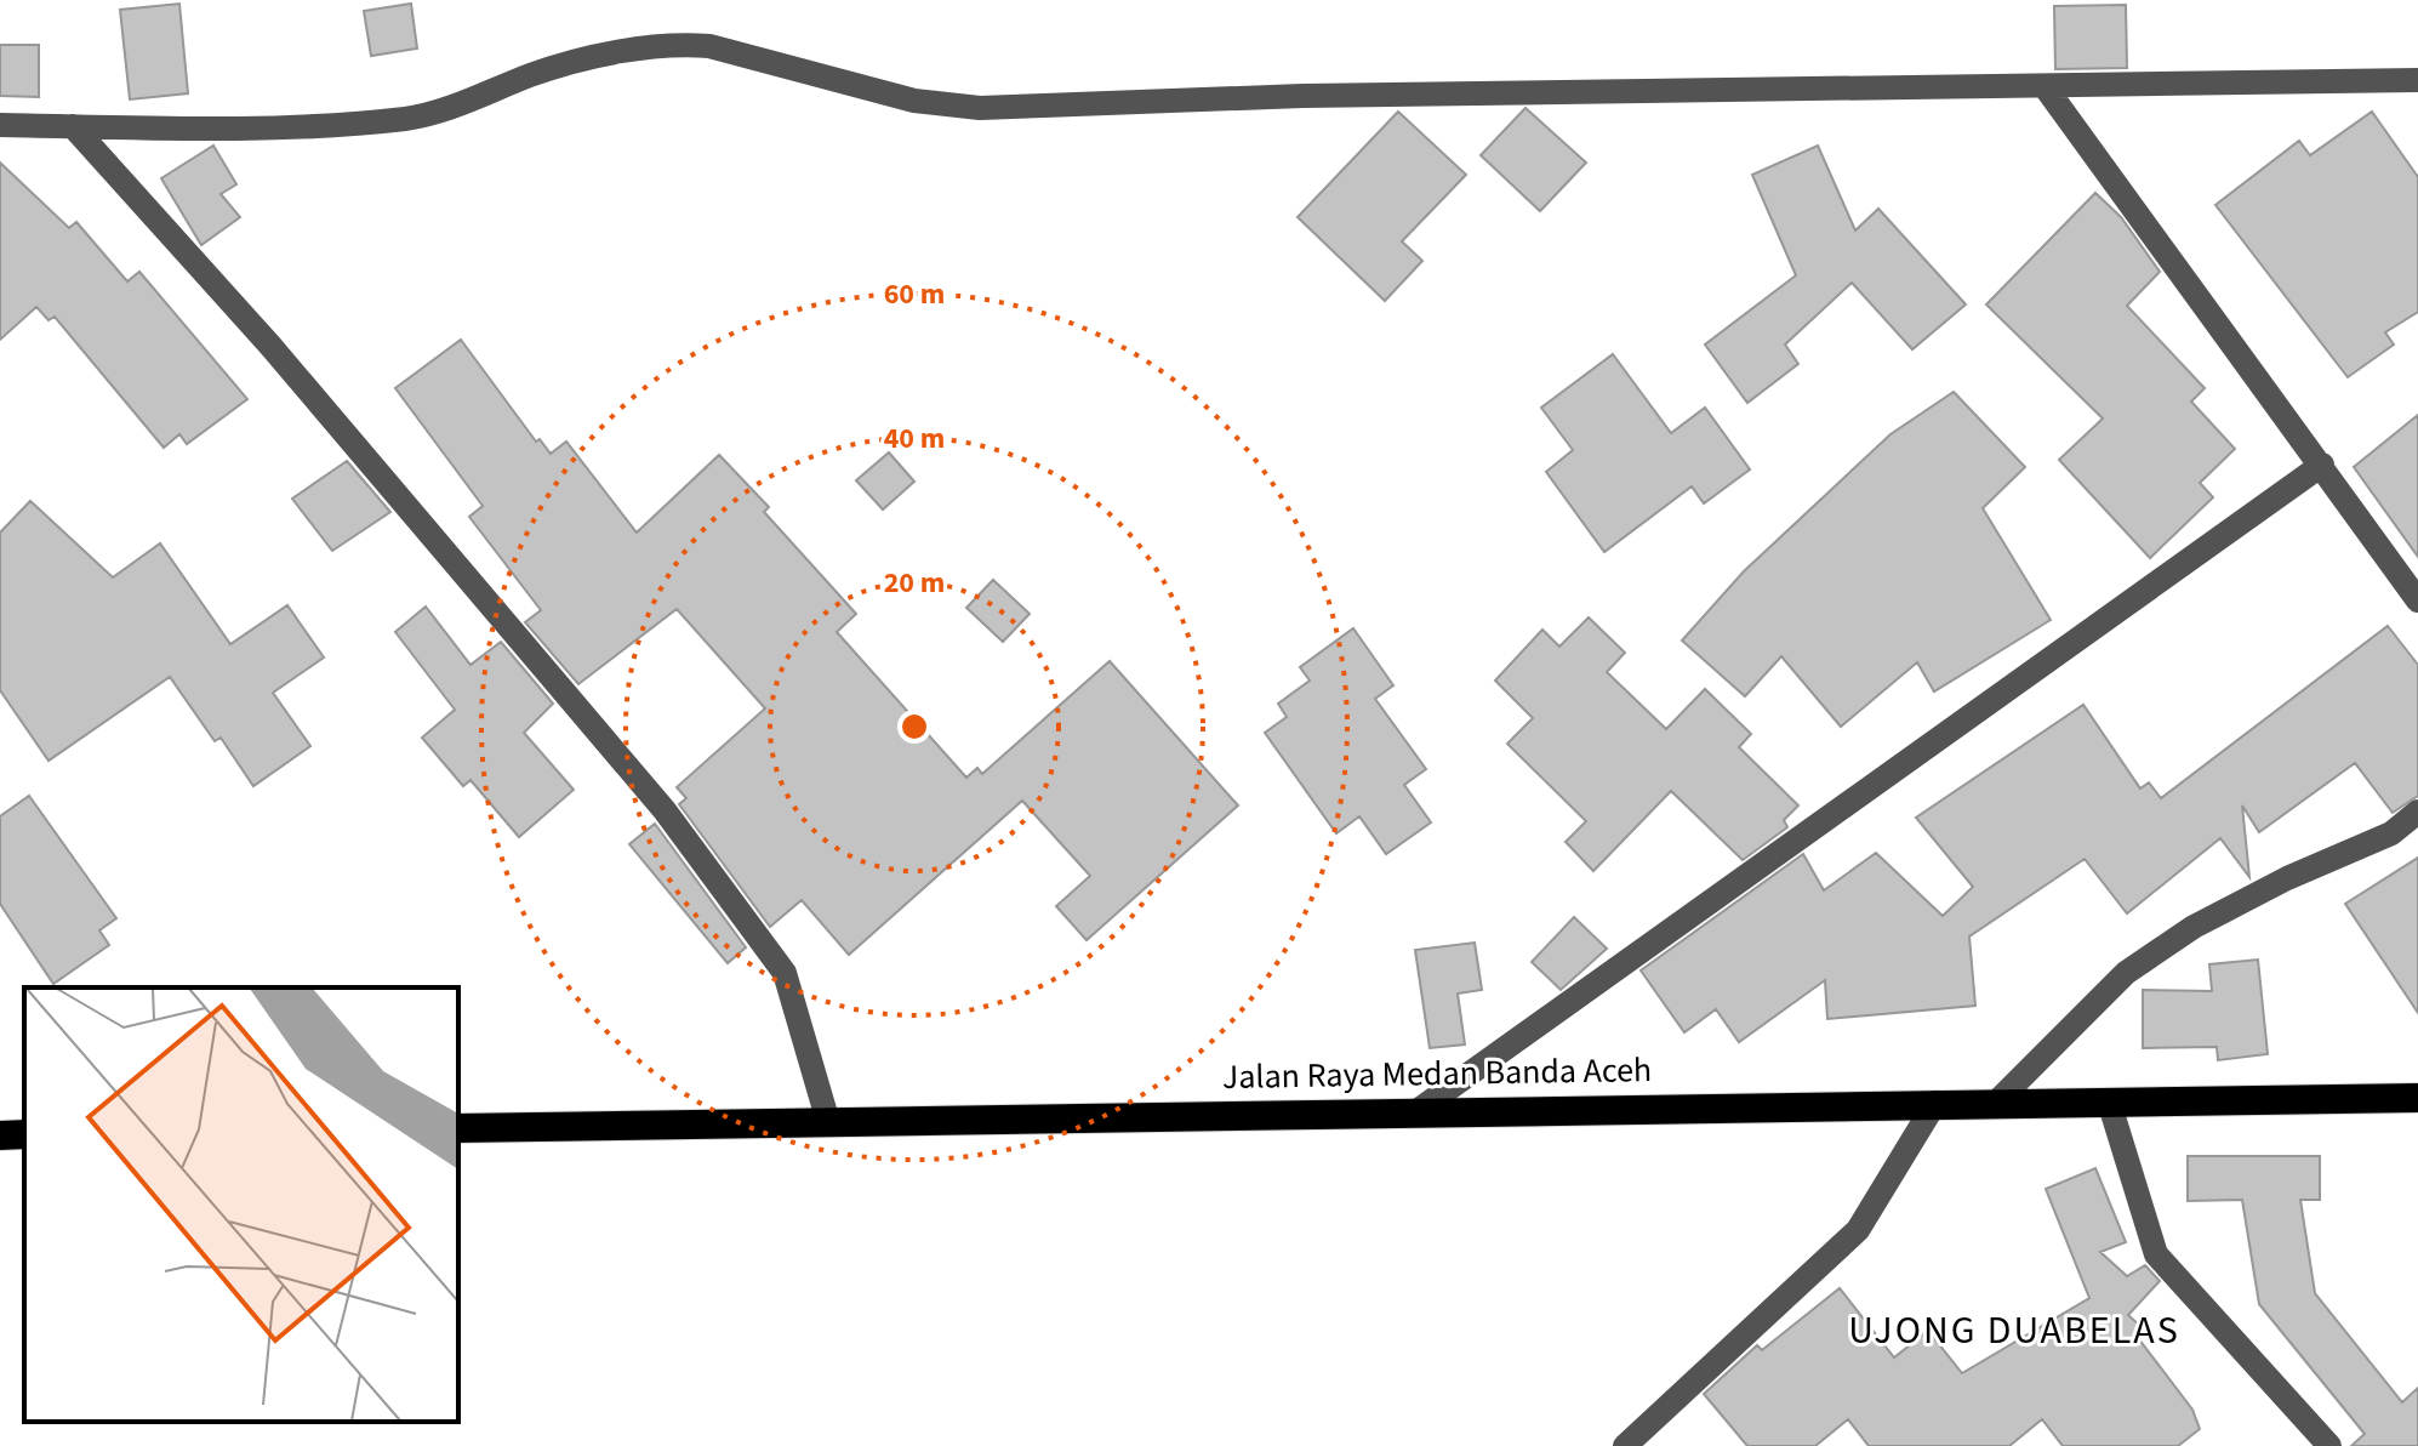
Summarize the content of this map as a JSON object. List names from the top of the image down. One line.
{"streets":{"highway":["Jalan Raya Medan Banda Aceh"]},"districts":["UJONG DUABELAS"],"rings":["60 m","40 m","20 m"]}
